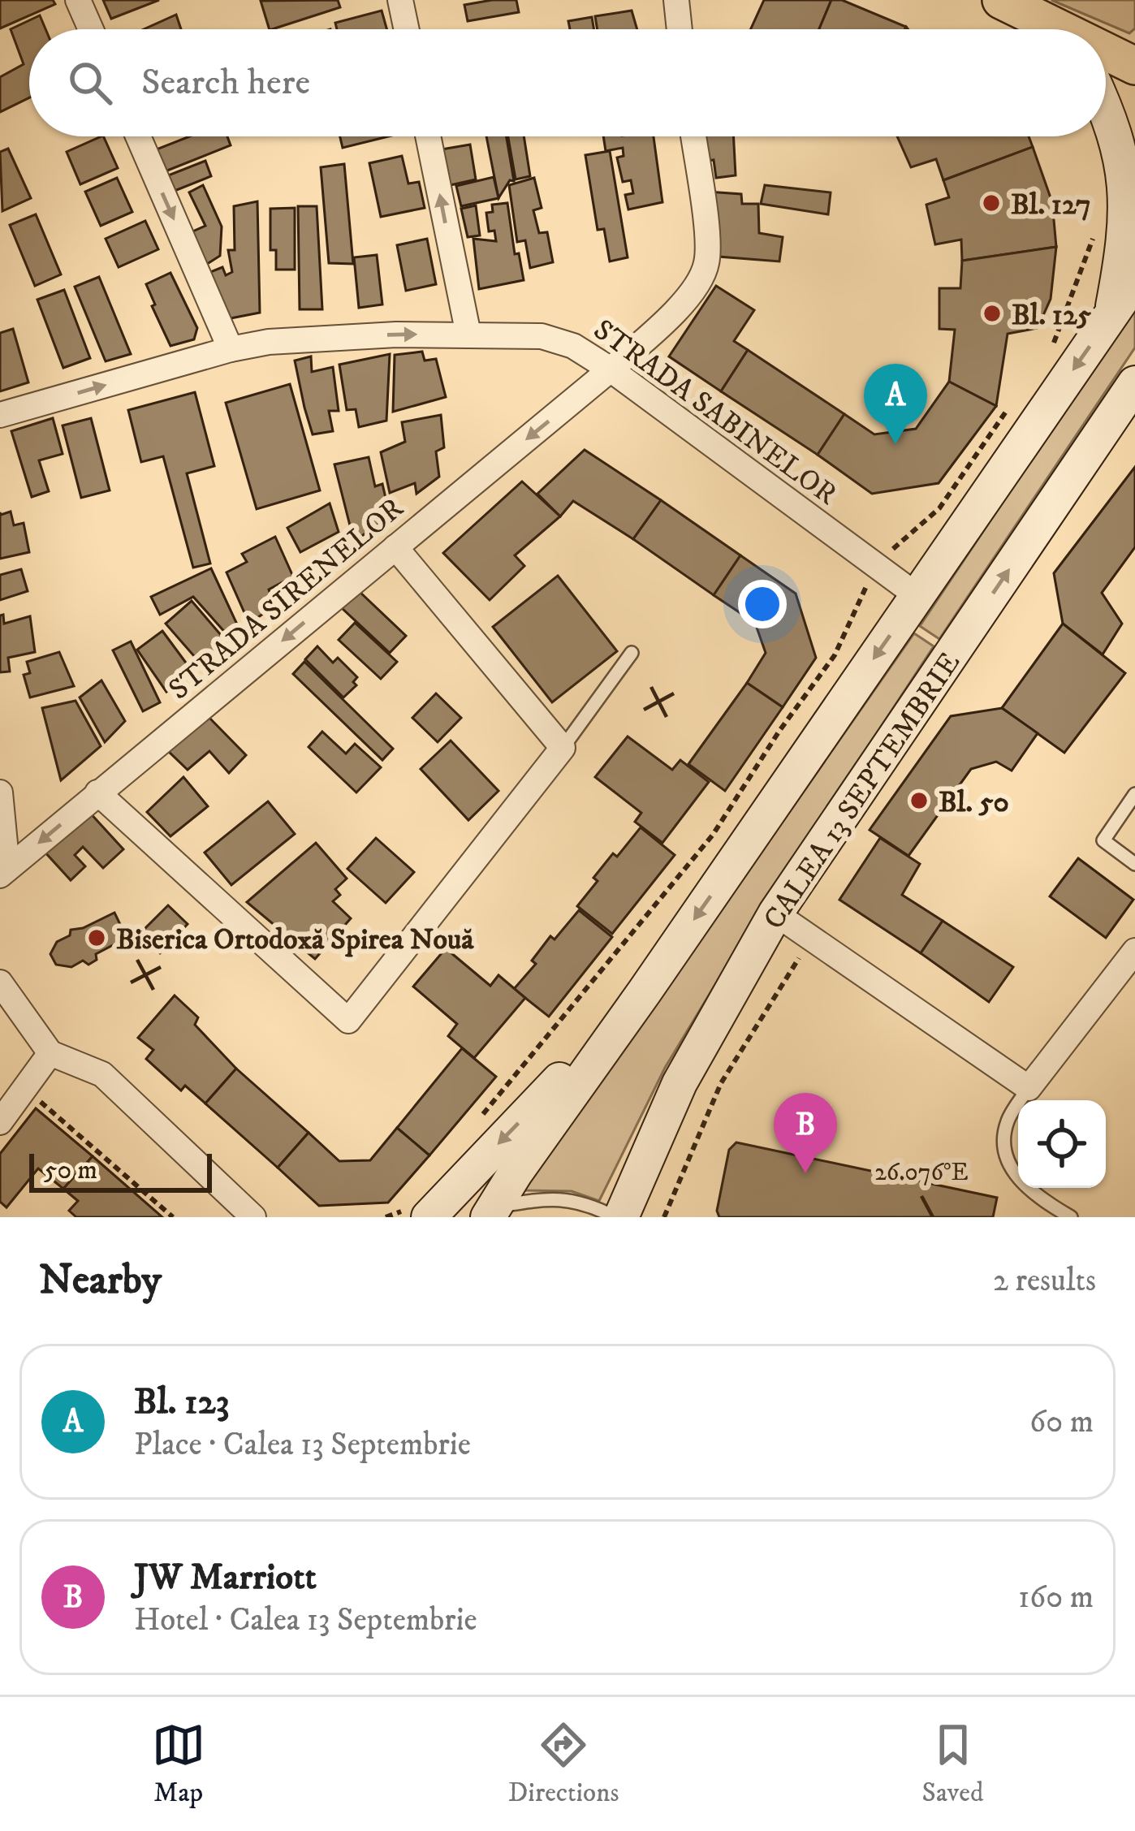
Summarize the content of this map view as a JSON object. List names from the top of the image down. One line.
{"streets":{"main road":["CALEA 13 SEPTEMBRIE"],"street":["STRADA SABINELOR","STRADA SIRENELOR"]},"crossings":[["STRADA SABINELOR","STRADA SIRENELOR"]],"one_way":["STRADA SABINELOR","STRADA SIRENELOR"],"places":["Bl. 127","Bl. 125","Bl. 50","Biserica Ortodoxă Spirea Nouă"],"scale_bar":"50 m","page":{"search":"Search here","pins":["A","B"],"scale":"50 m","heading":["Nearby","2 results"],"list":[{"mark":"A","name":"Bl. 123","note":"Place · Calea 13 Septembrie","value":"60 m"},{"mark":"B","name":"JW Marriott","note":"Hotel · Calea 13 Septembrie","value":"160 m"}],"nav":["Map","Directions","Saved"]},"coordinates":["26.076°E"]}
